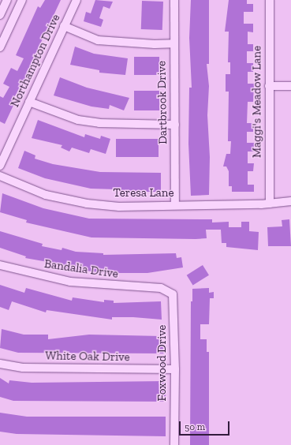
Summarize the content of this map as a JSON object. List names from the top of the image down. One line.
{"streets":{"street":["Northampton Drive","Maggi's Meadow Lane","Dartbrook Drive","Teresa Lane","Bandalia Drive","White Oak Drive","Foxwood Drive"]},"crossings":[["Maggi's Meadow Lane","Teresa Lane"],["Dartbrook Drive","Teresa Lane"],["Bandalia Drive","Foxwood Drive"],["White Oak Drive","Foxwood Drive"]],"scale_bar":"50 m"}
